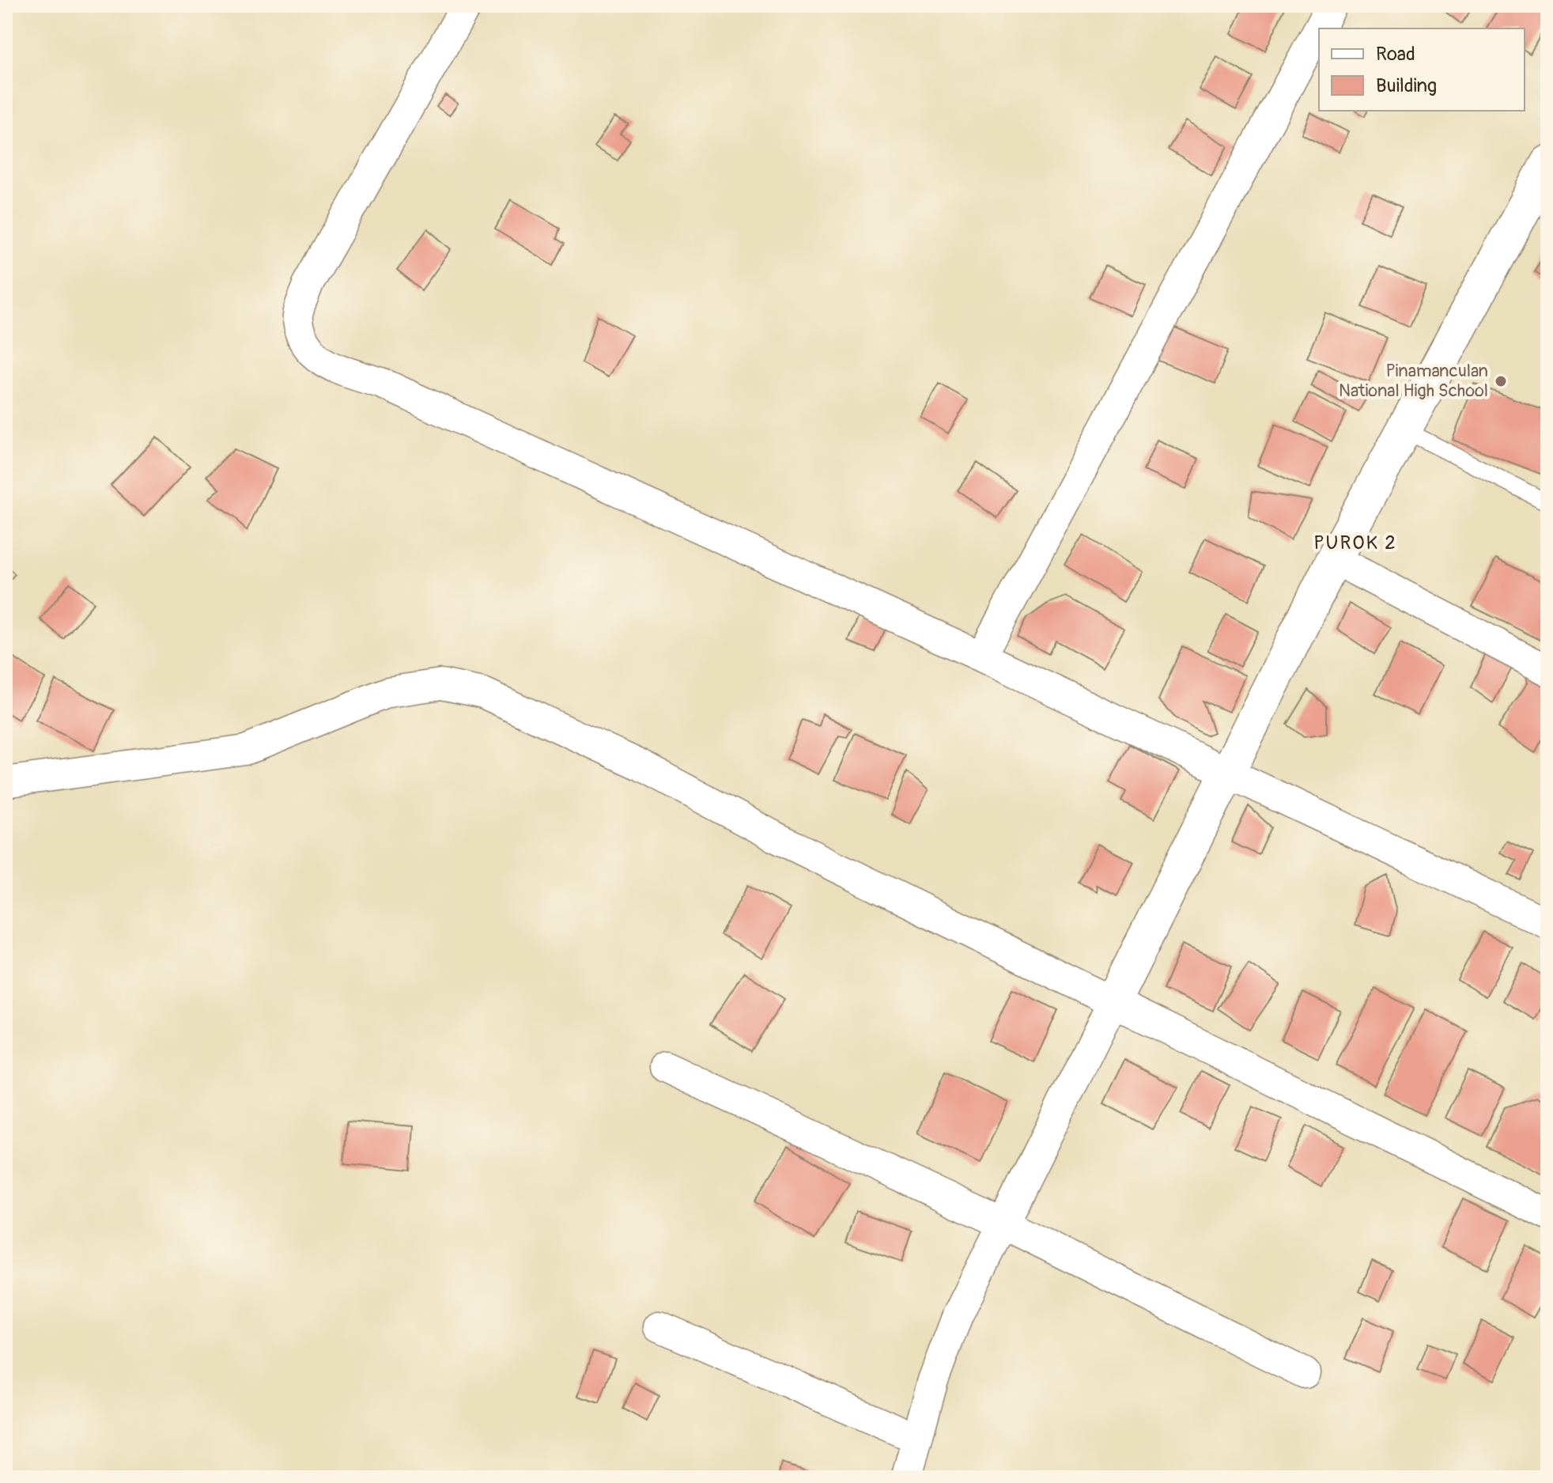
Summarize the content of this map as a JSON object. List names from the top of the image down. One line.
{"districts":["PUROK 2"],"places":["Pinamanculan National High School"],"legend":["Road","Building"]}
